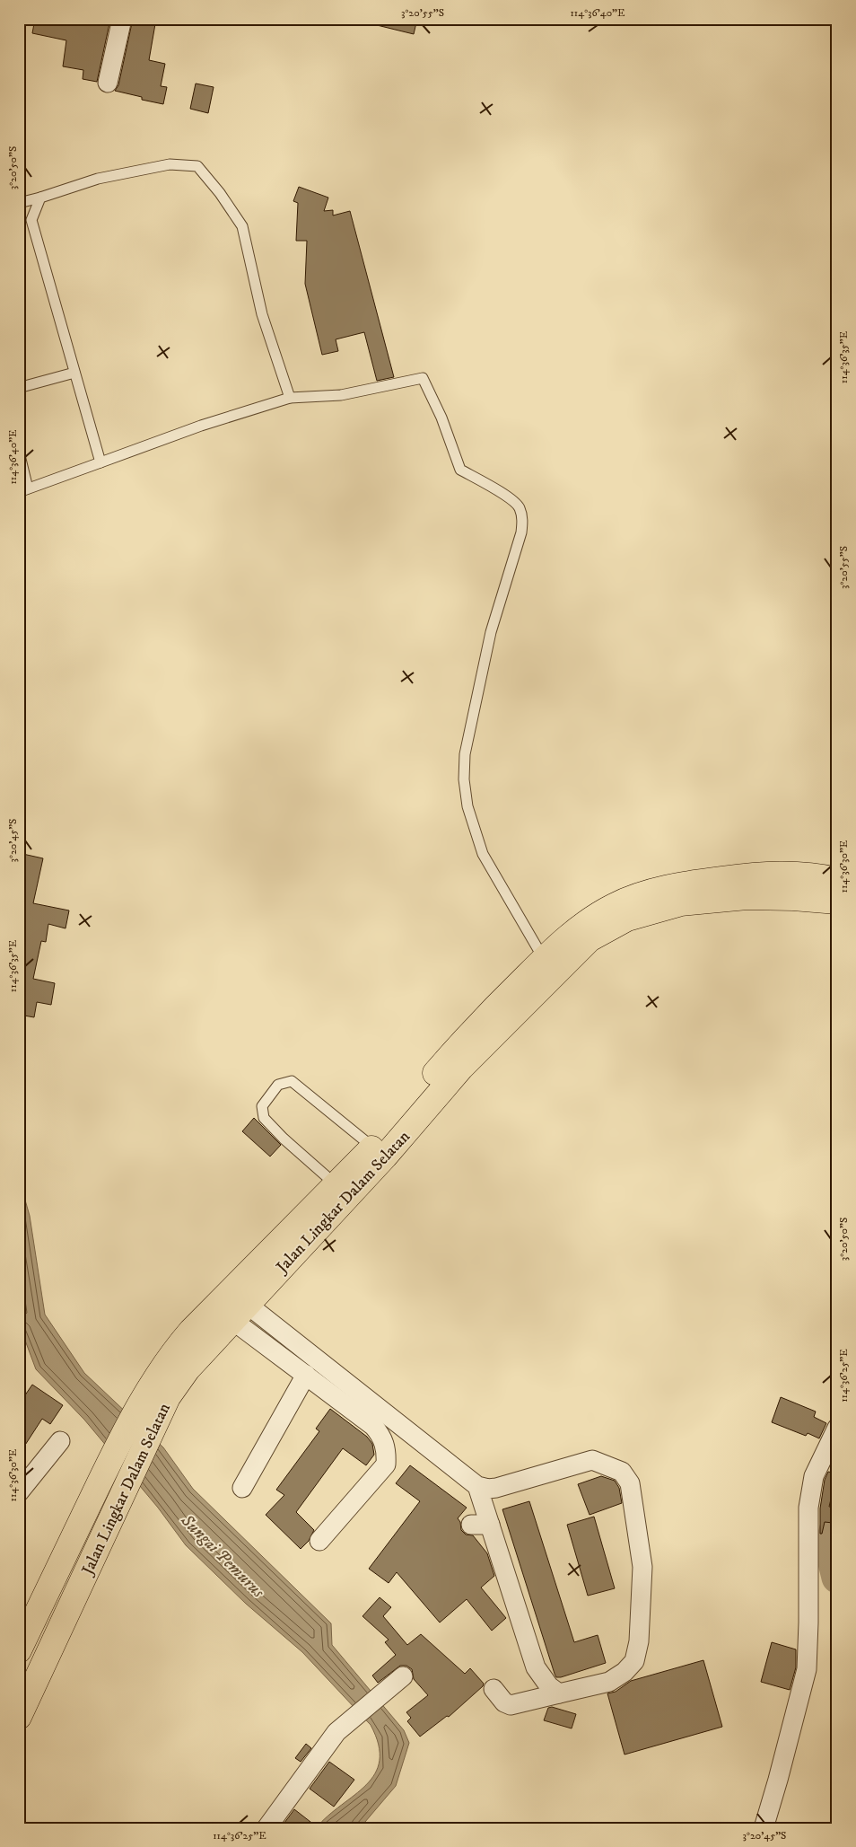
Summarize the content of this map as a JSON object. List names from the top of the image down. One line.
{"streets":{"main road":["Jalan Lingkar Dalam Selatan"]},"water":["Sungai Pemurus"],"coordinates":["3°20'55\"S","114°36'40\"E","3°20'50\"S","114°36'35\"E","3°20'45\"S","114°36'30\"E","114°36'25\"E"]}
